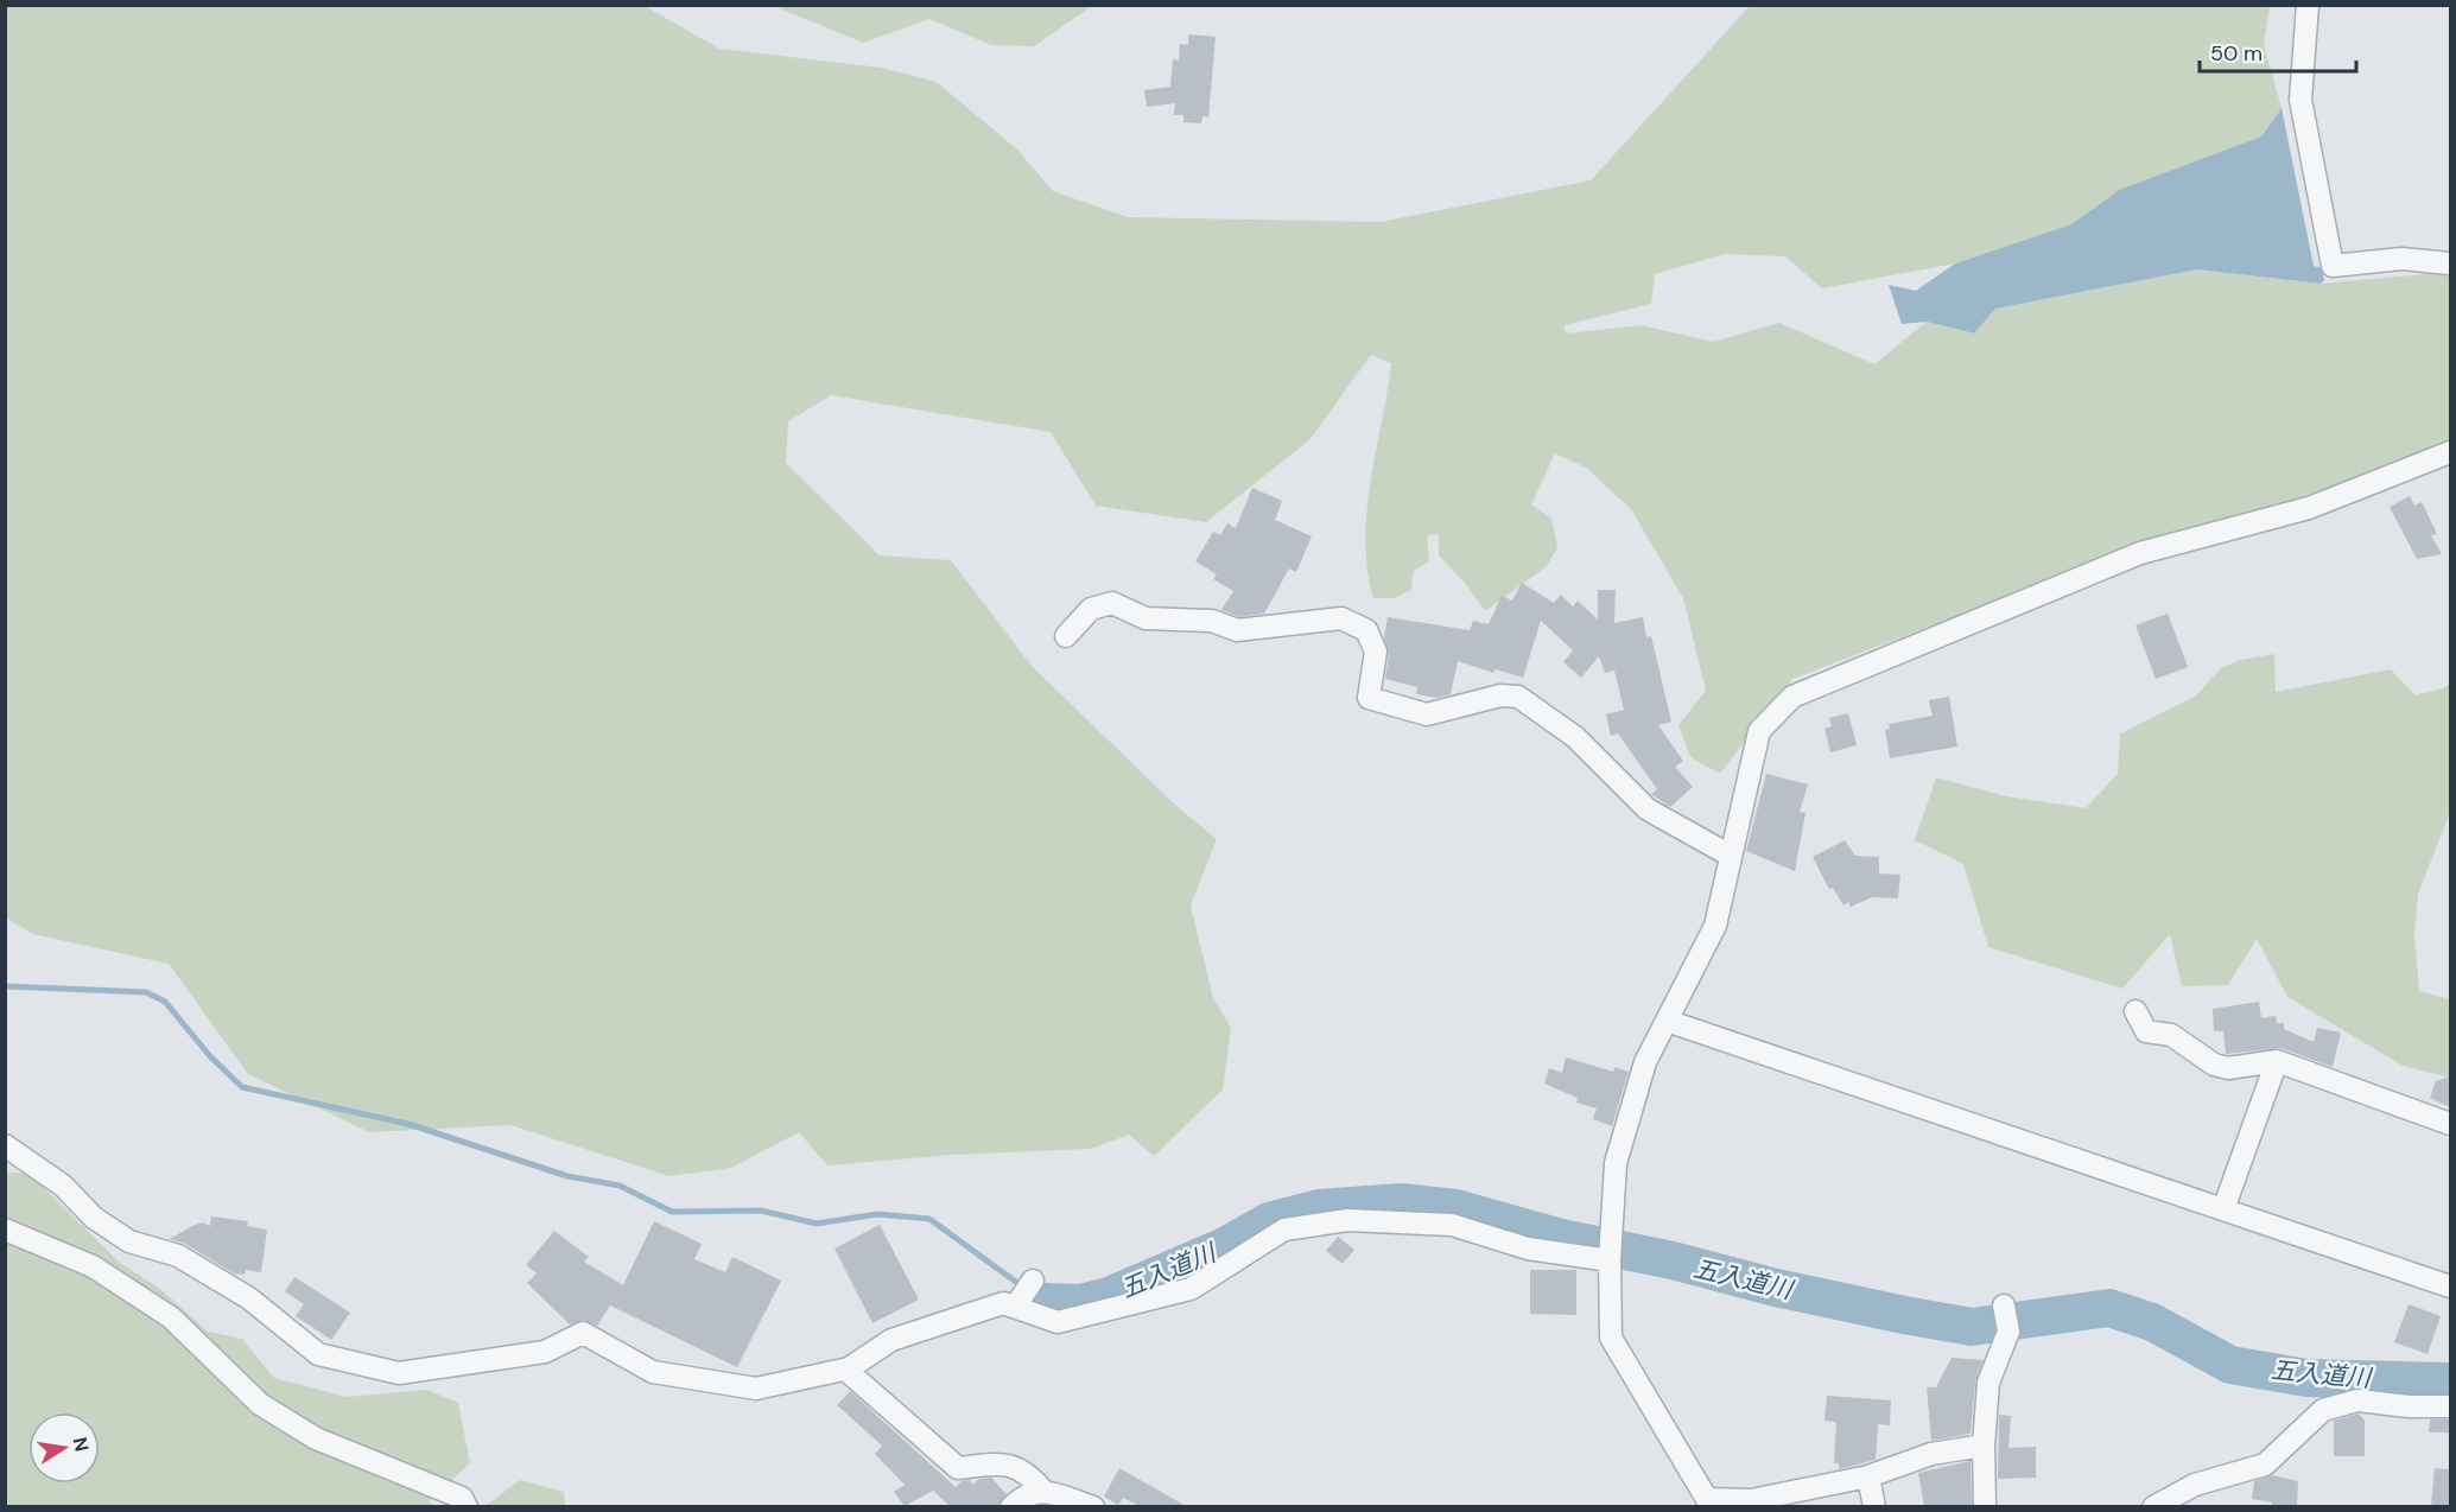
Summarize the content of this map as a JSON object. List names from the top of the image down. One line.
{"water":["五入道川"],"scale_bar":"50 m","north":"right"}
